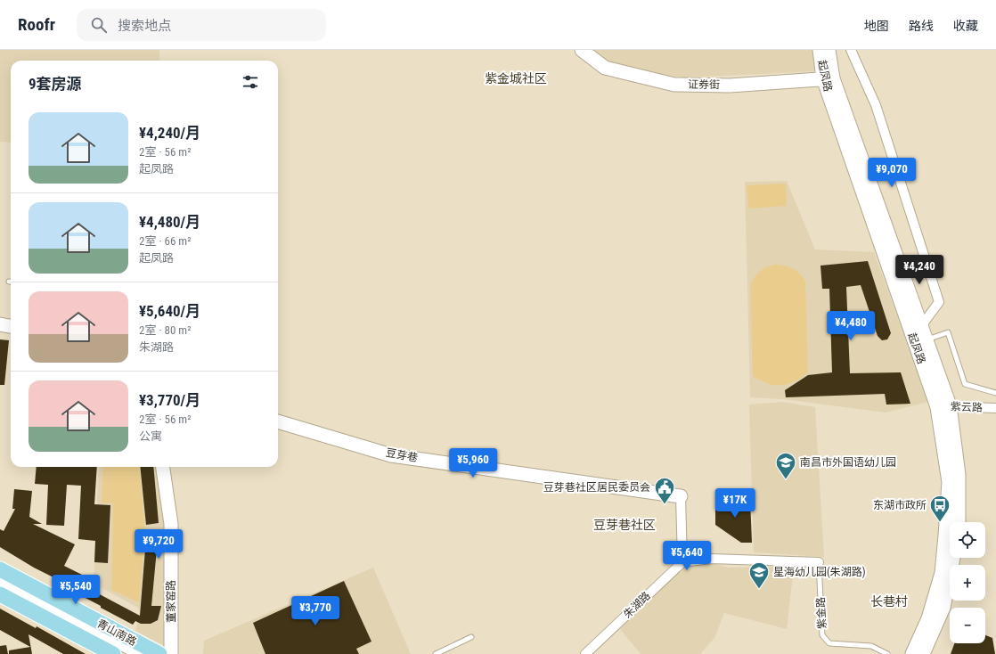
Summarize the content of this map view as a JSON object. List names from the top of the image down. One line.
{"streets":{"main road":["青山南路"],"street":["起凤路","证券街","紫云路","豆芽巷","董家窑路","朱湖路"],"lane":["紫金路"]},"crossings":[["起凤路","证券街"],["起凤路","紫云路"]],"districts":["紫金城社区","豆芽巷社区","长巷村"],"places":{"school or university":["南昌市外国语幼儿园","星海幼儿园(朱湖路)"],"public building":["豆芽巷社区居民委员会"],"bus stop":["东湖市政所"]},"page":{"header":"Roofr","search":"搜索地点","nav":["地图","路线","收藏"],"heading":"9套房源","list":[{"name":"¥4,240/月","note":"2室 · 56 m² · 起凤路"},{"name":"¥4,480/月","note":"2室 · 66 m² · 起凤路"},{"name":"¥5,640/月","note":"2室 · 80 m² · 朱湖路"},{"name":"¥3,770/月","note":"2室 · 56 m² · 公寓"}],"price":["¥9,070","¥4,240","¥4,480","¥5,960","¥17K","¥9,720","¥5,640","¥5,540","¥3,770"],"map_buttons":["+","−"]}}
